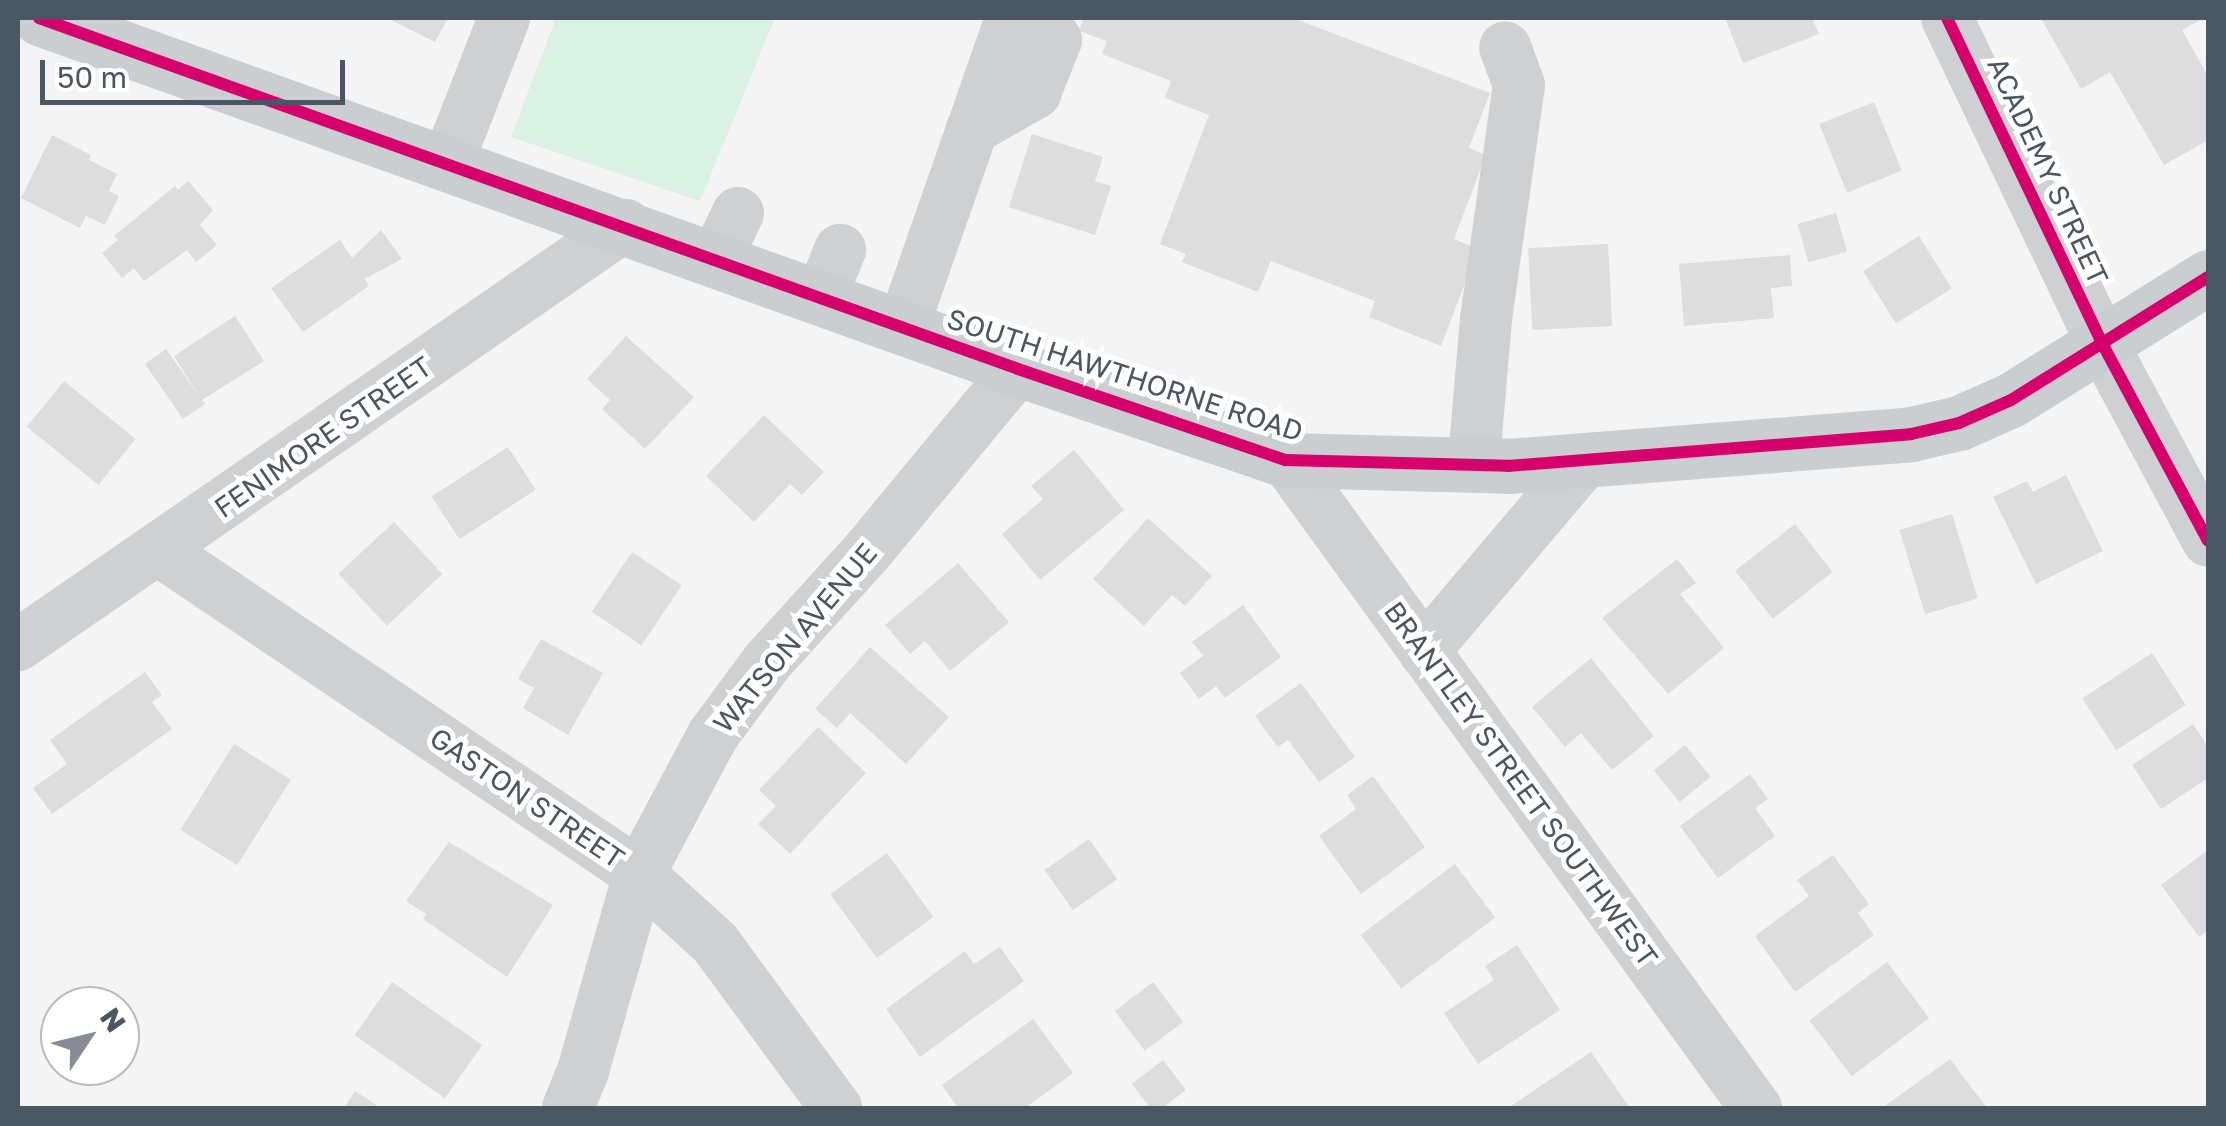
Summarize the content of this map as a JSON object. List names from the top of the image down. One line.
{"streets":{"main road":["SOUTH HAWTHORNE ROAD"],"street":["ACADEMY STREET","FENIMORE STREET","WATSON AVENUE","BRANTLEY STREET SOUTHWEST","GASTON STREET"]},"crossings":[["ACADEMY STREET","SOUTH HAWTHORNE ROAD"],["SOUTH HAWTHORNE ROAD","FENIMORE STREET"],["SOUTH HAWTHORNE ROAD","WATSON AVENUE"],["SOUTH HAWTHORNE ROAD","BRANTLEY STREET SOUTHWEST"],["FENIMORE STREET","GASTON STREET"],["WATSON AVENUE","GASTON STREET"]],"scale_bar":"50 m","north":"top right"}
